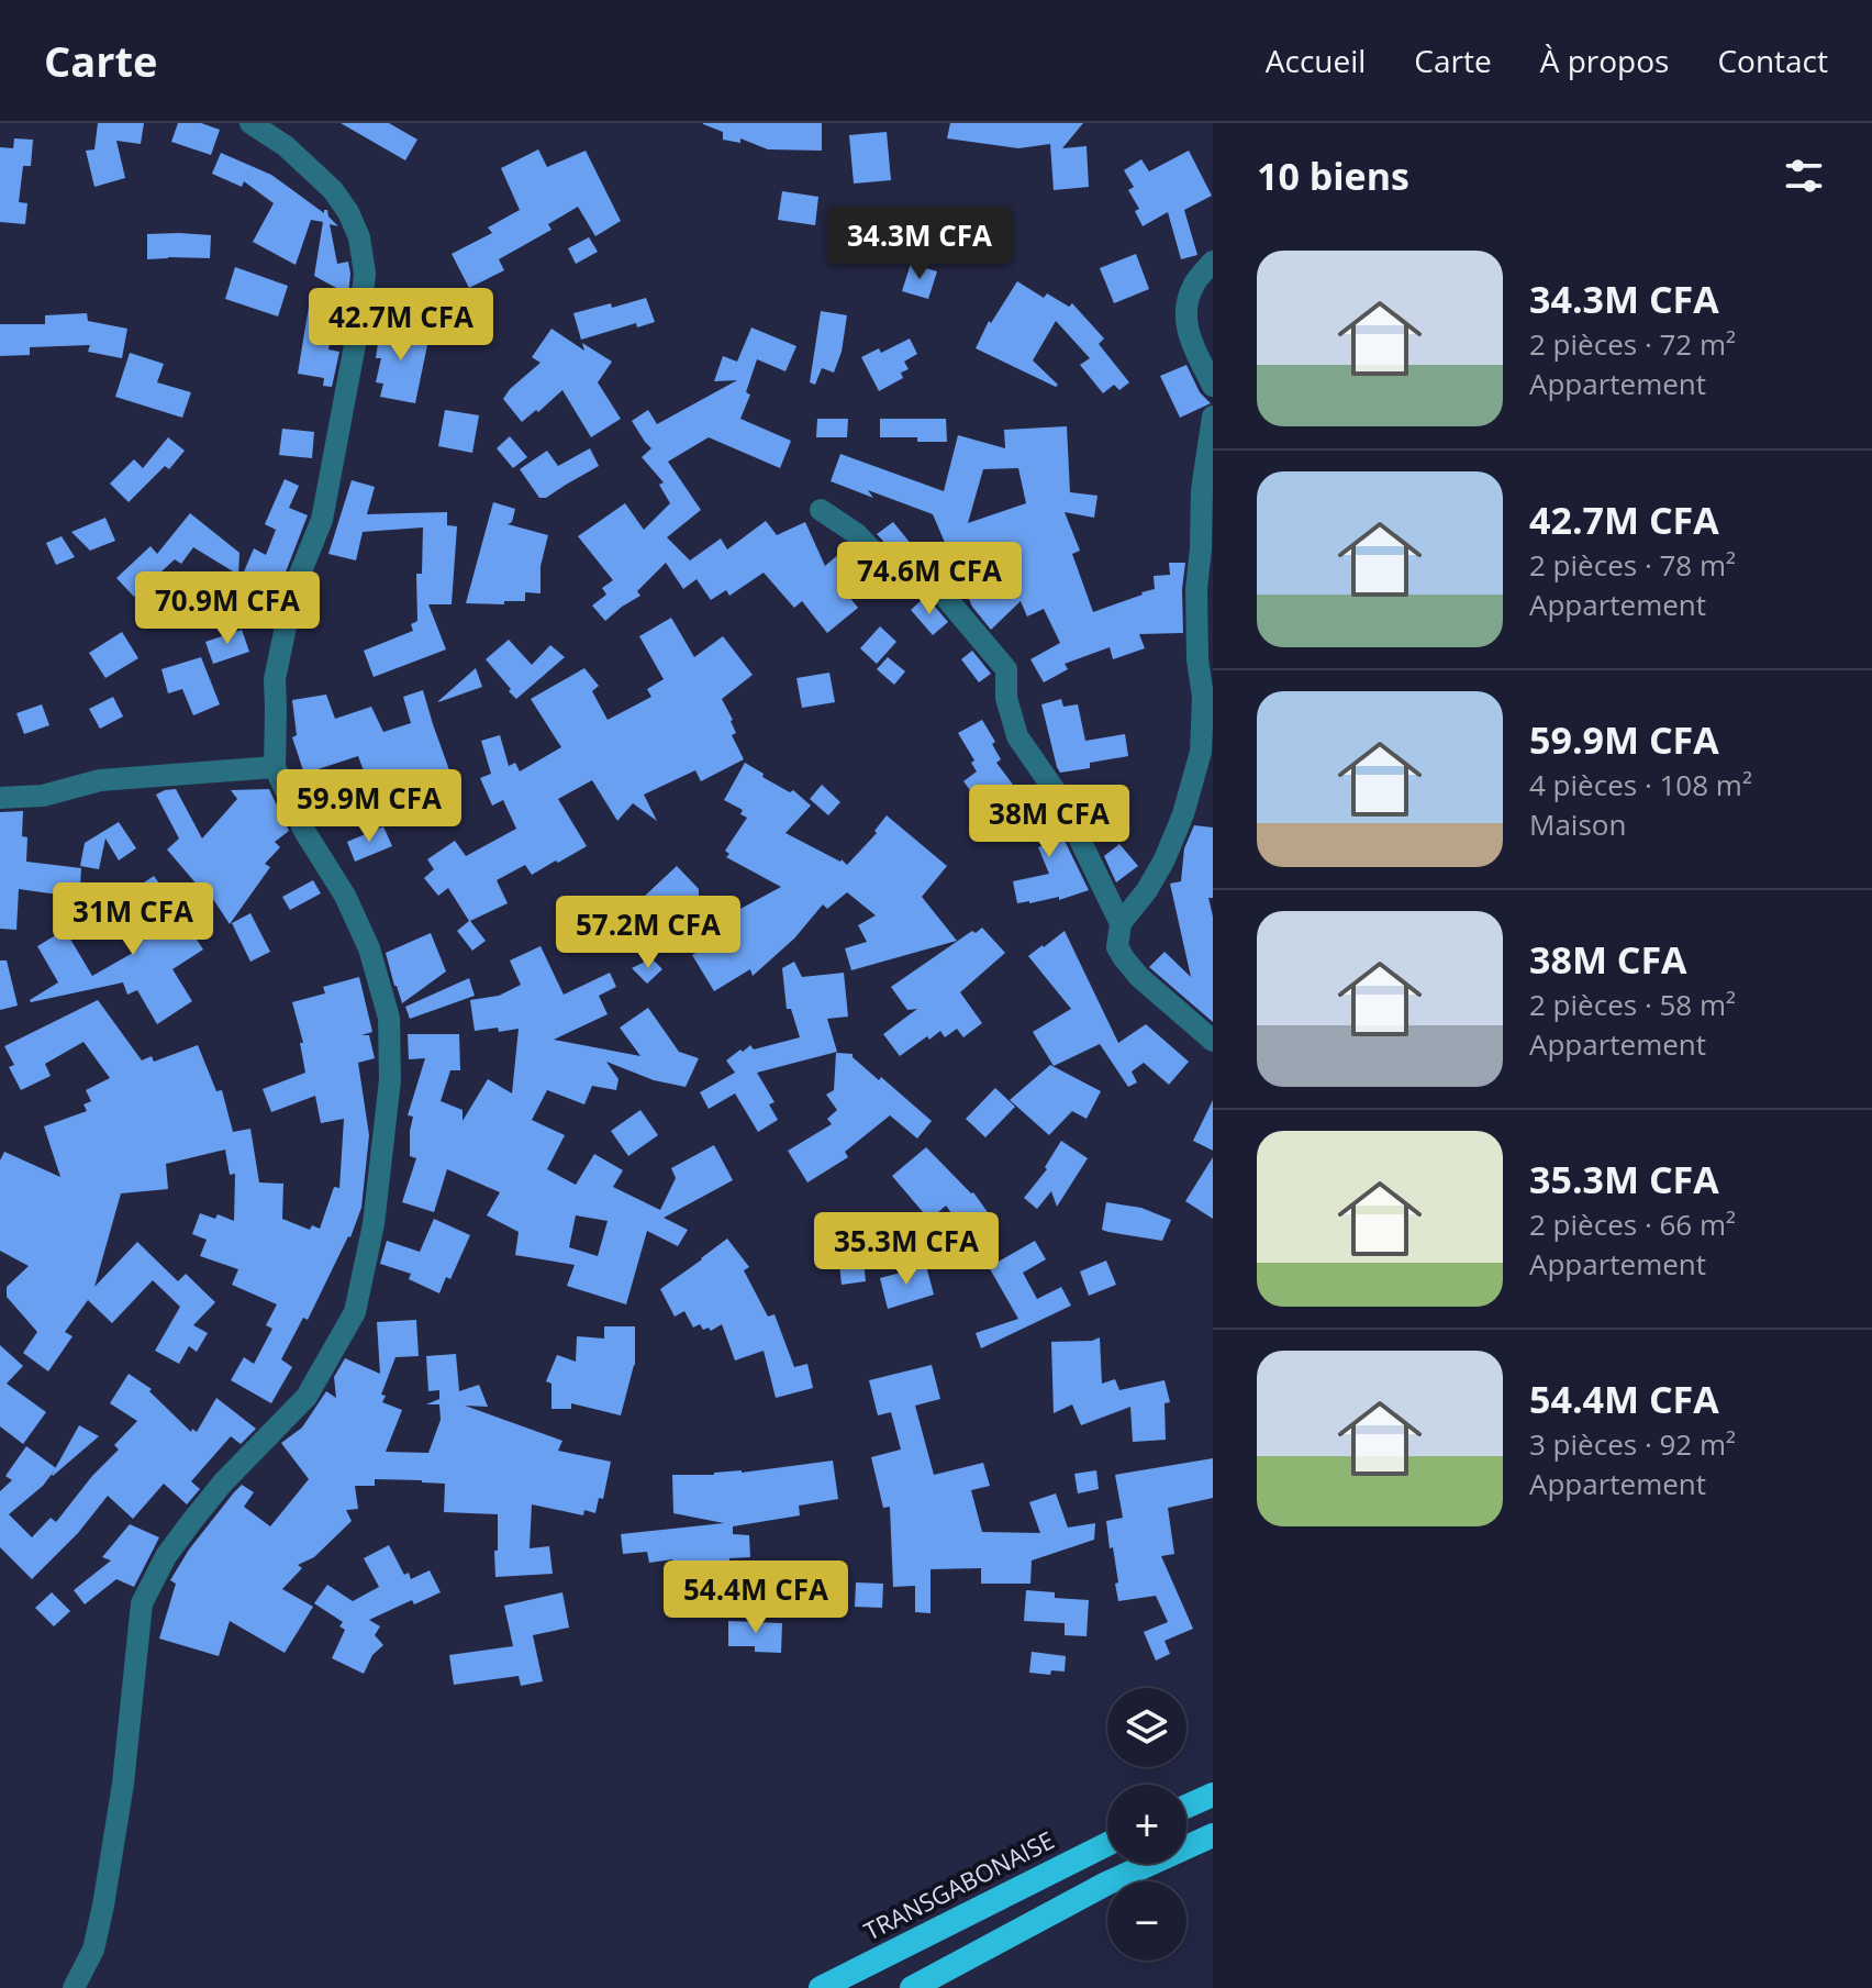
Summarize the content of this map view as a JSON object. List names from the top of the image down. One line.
{"streets":{"highway":["TRANSGABONAISE"]},"page":{"header":"Carte","nav":["Accueil","Carte","À propos","Contact"],"heading":"10 biens","price":["34.3M CFA","42.7M CFA","74.6M CFA","70.9M CFA","59.9M CFA","38M CFA","31M CFA","57.2M CFA","35.3M CFA","54.4M CFA"],"list":[{"name":"34.3M CFA","note":"2 pièces · 72 m² · Appartement"},{"name":"42.7M CFA","note":"2 pièces · 78 m² · Appartement"},{"name":"59.9M CFA","note":"4 pièces · 108 m² · Maison"},{"name":"38M CFA","note":"2 pièces · 58 m² · Appartement"},{"name":"35.3M CFA","note":"2 pièces · 66 m² · Appartement"},{"name":"54.4M CFA","note":"3 pièces · 92 m² · Appartement"}],"map_buttons":["+","−"]}}
